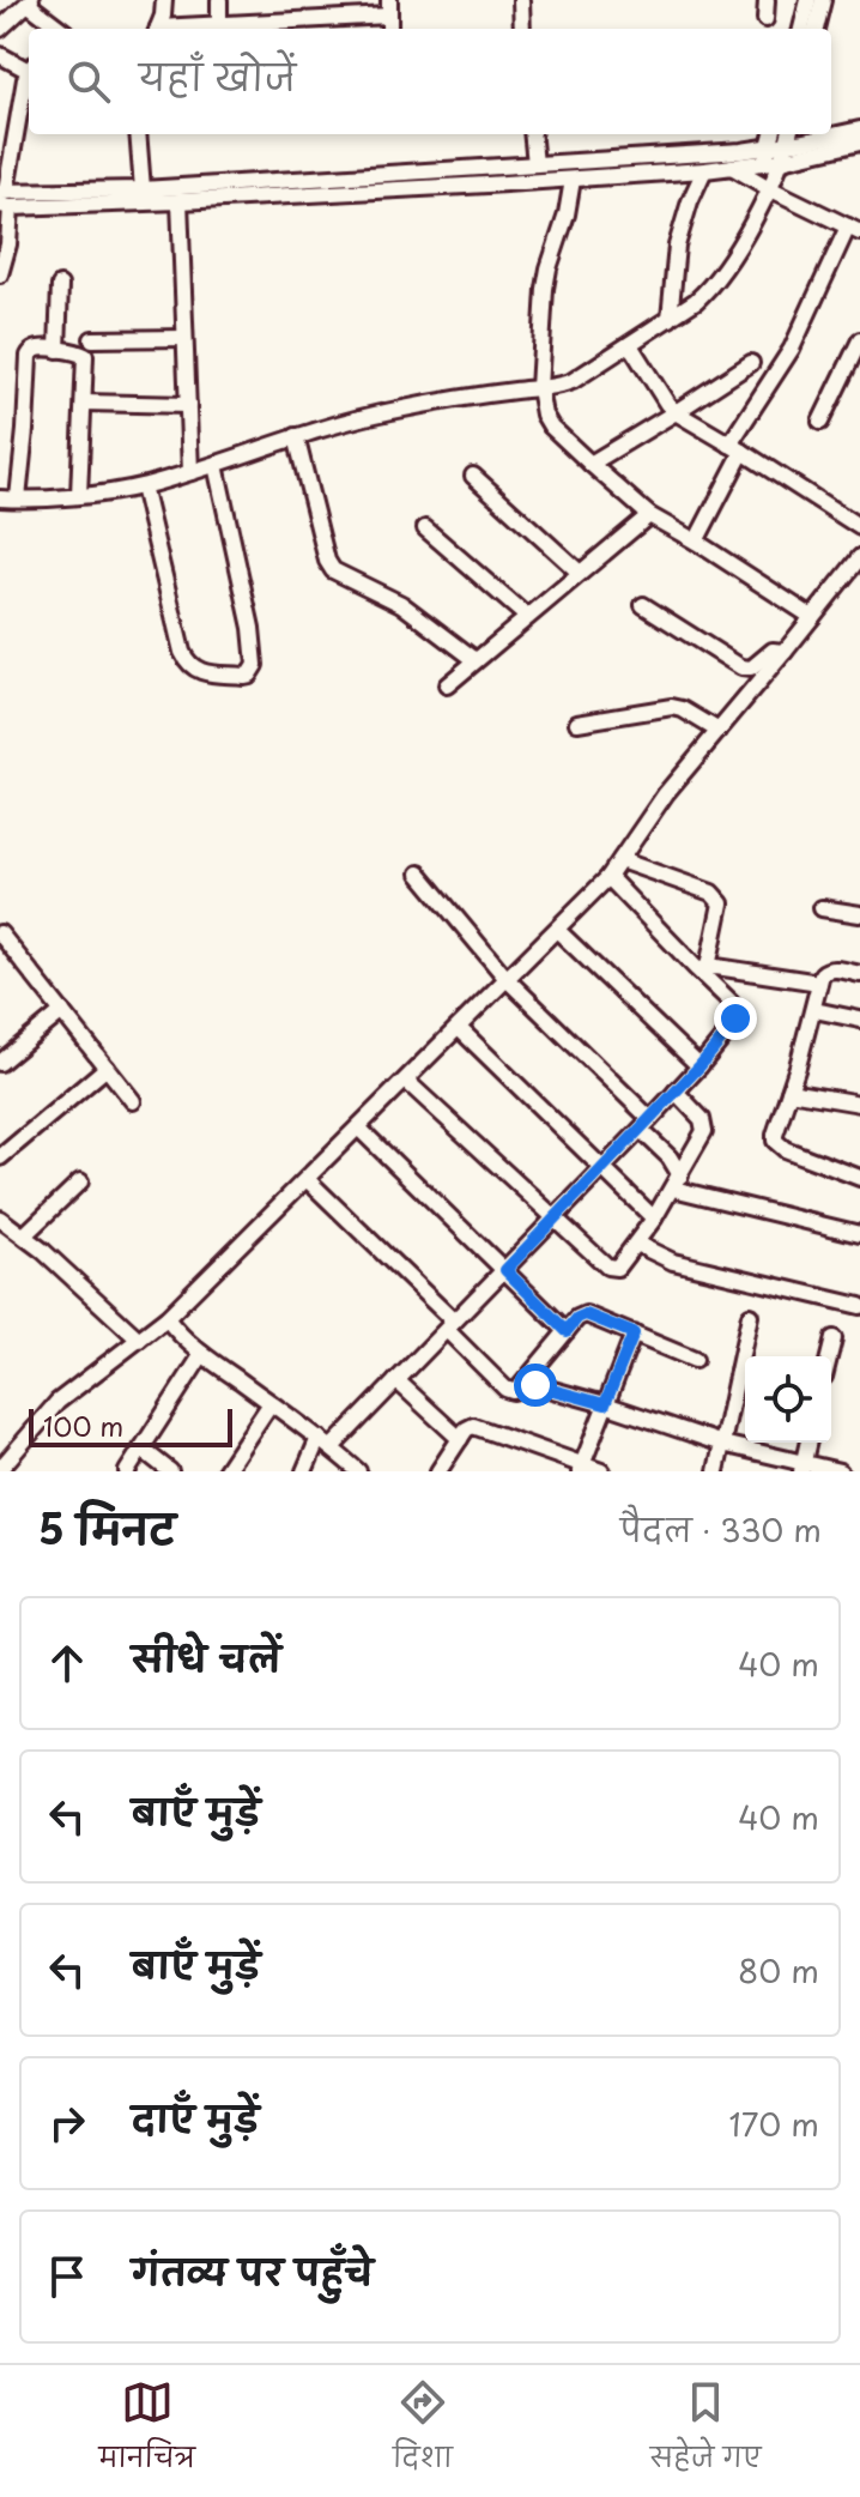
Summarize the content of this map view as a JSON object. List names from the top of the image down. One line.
{"scale_bar":"100 m","page":{"search":"यहाँ खोजें","scale":"100 m","heading":["5 मिनट","पैदल · 330 m"],"list":[["सीधे चलें","40 m"],["बाएँ मुड़ें","40 m"],["बाएँ मुड़ें","80 m"],["दाएँ मुड़ें","170 m"],"गंतव्य पर पहुँचे"],"nav":["मानचित्र","दिशा","सहेजे गए"]}}
